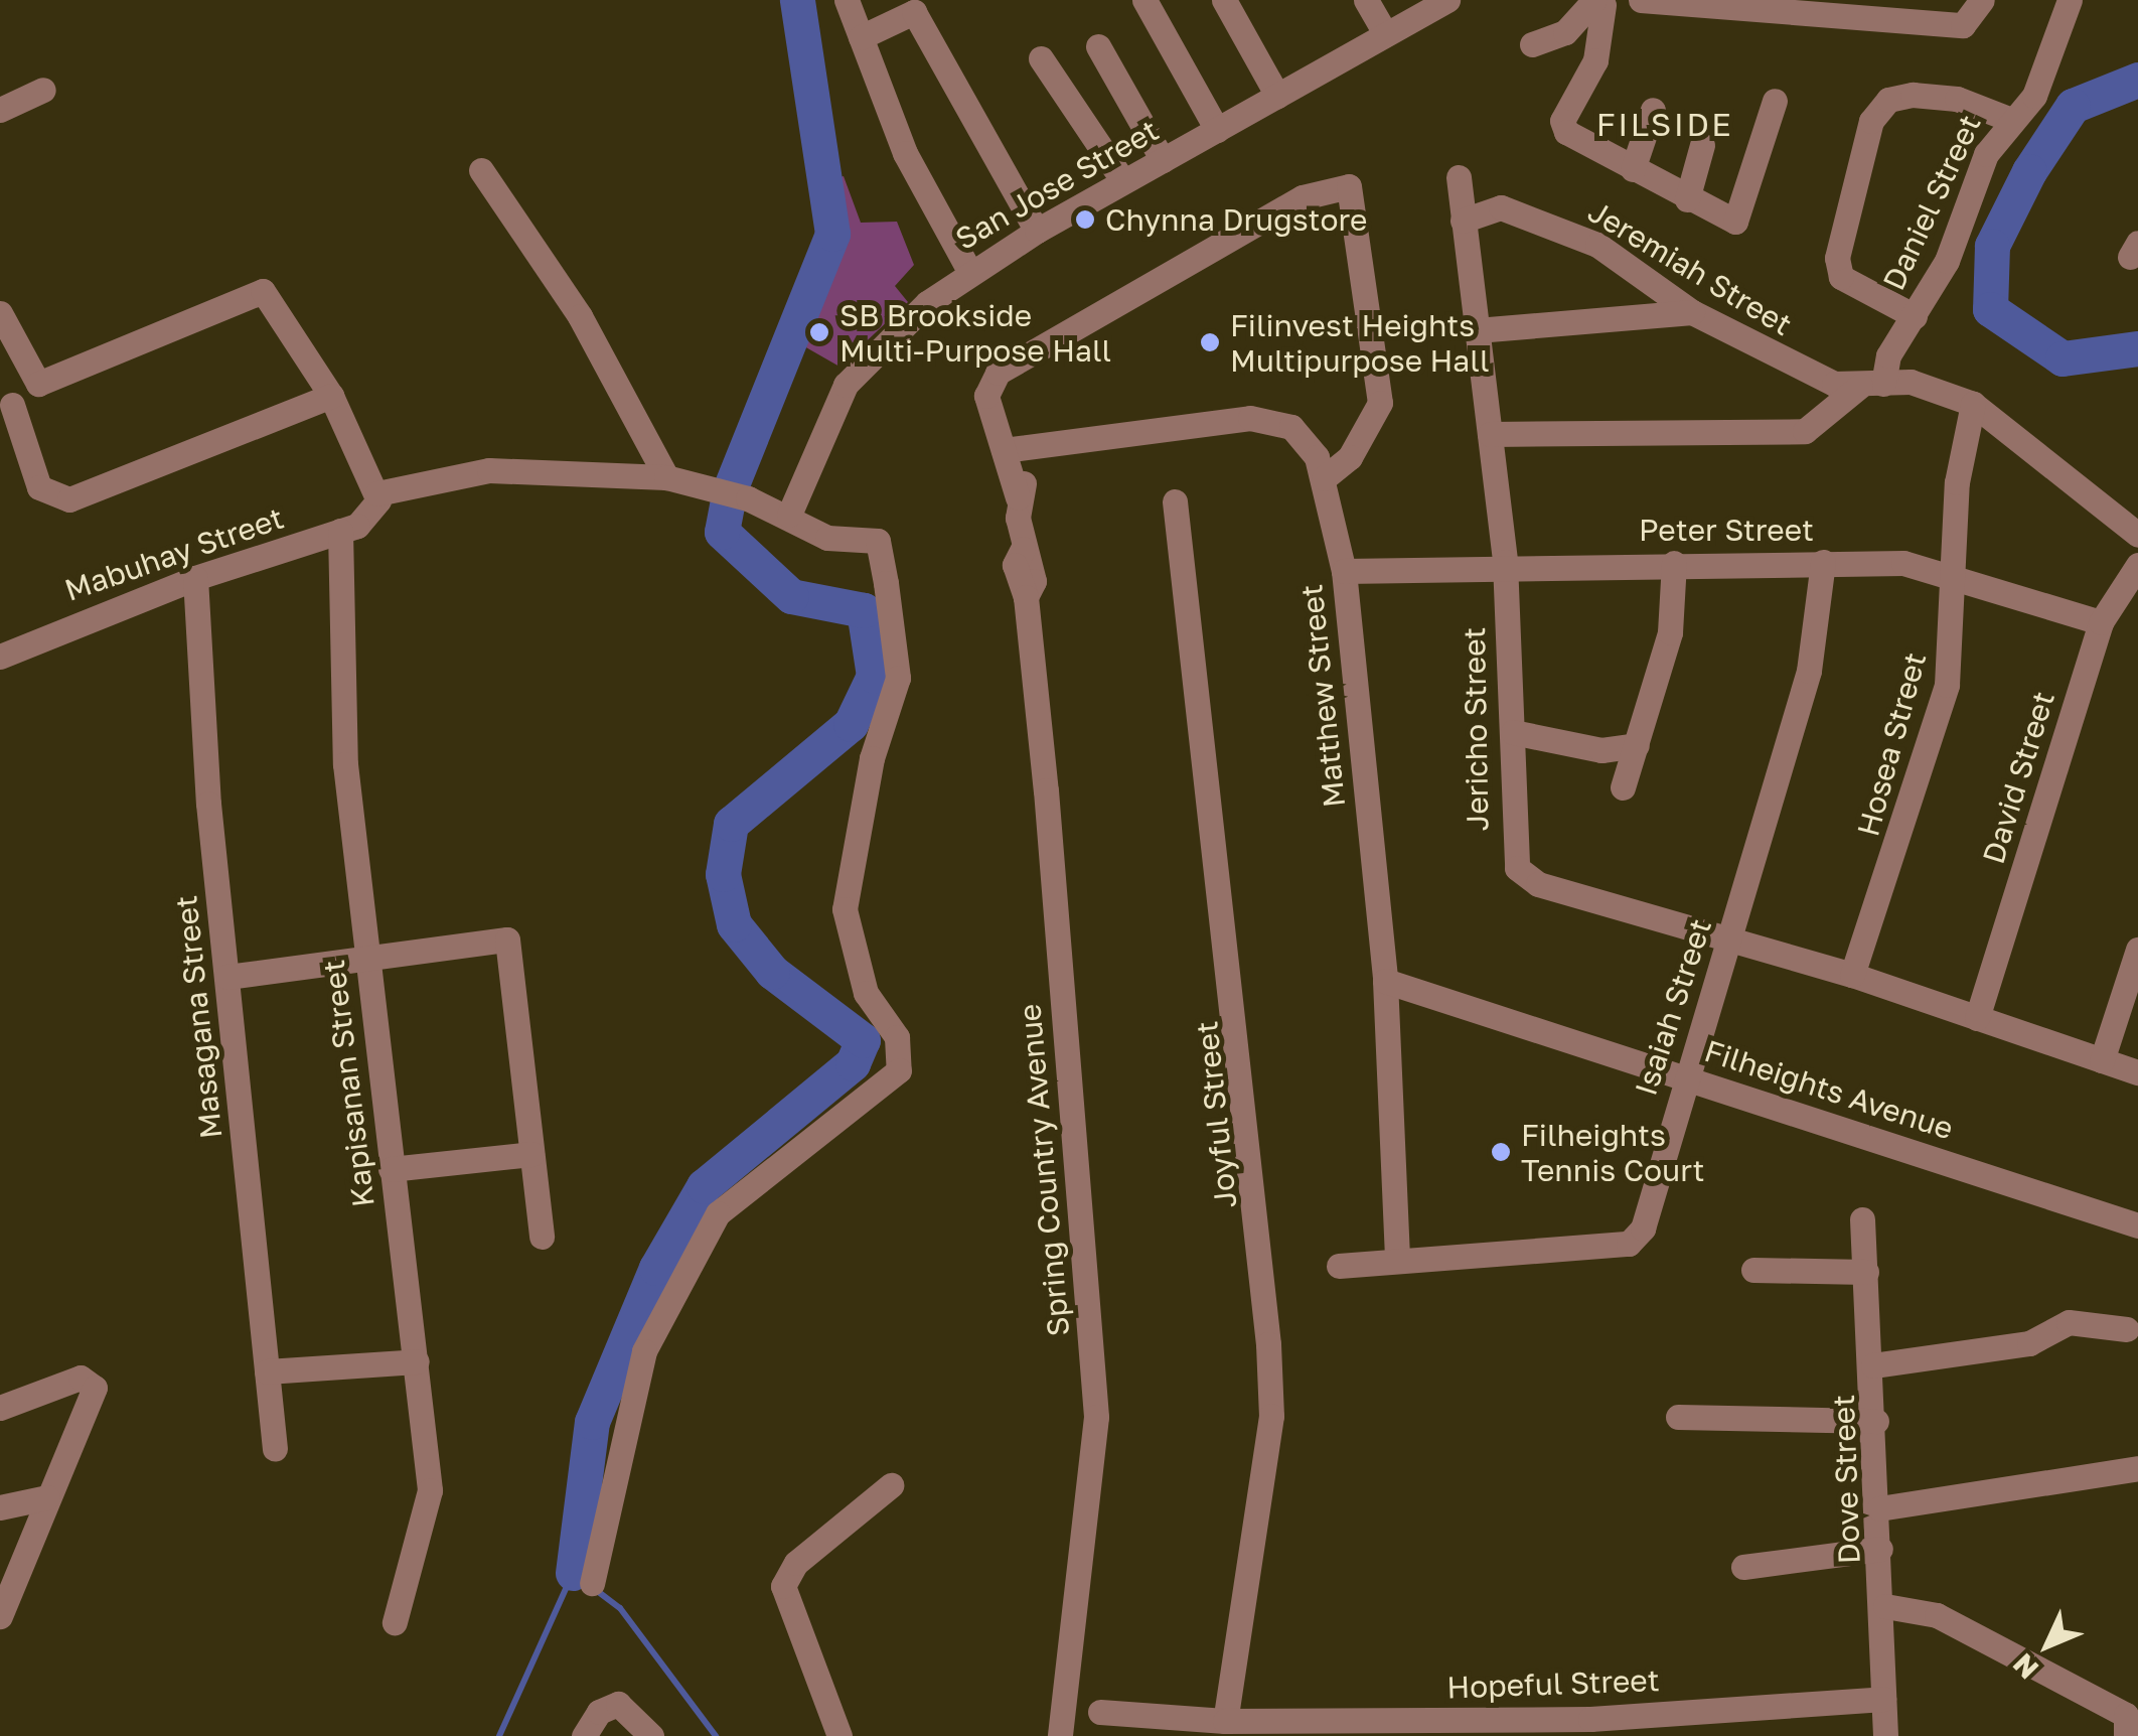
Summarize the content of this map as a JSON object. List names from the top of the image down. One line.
{"streets":{"street":["San Jose Street","Daniel Street","Jeremiah Street","Peter Street","Mabuhay Street","Matthew Street","Jericho Street","Hosea Street","David Street","Isaiah Street","Masagana Street","Kapisanan Street","Filheights Avenue","Joyful Street","Spring Country Avenue","Dove Street","Hopeful Street"]},"crossings":[["San Jose Street","Mabuhay Street"],["Daniel Street","Jeremiah Street"],["Daniel Street","Jericho Street"],["Jeremiah Street","Jericho Street"],["Jeremiah Street","Hosea Street"],["Peter Street","Matthew Street"],["Peter Street","Jericho Street"],["Peter Street","Hosea Street"],["Peter Street","David Street"],["Peter Street","Isaiah Street"],["Mabuhay Street","Masagana Street"],["Mabuhay Street","Kapisanan Street"],["Matthew Street","Isaiah Street"],["Matthew Street","Filheights Avenue"],["Matthew Street","Spring Country Avenue"],["Jericho Street","Hosea Street"],["Jericho Street","David Street"],["Jericho Street","Isaiah Street"],["Isaiah Street","Filheights Avenue"],["Joyful Street","Hopeful Street"],["Dove Street","Hopeful Street"]],"districts":["FILSIDE"],"places":["Chynna Drugstore","SB Brookside Multi-Purpose Hall","Filinvest Heights Multipurpose Hall","Filheights Tennis Court"],"north":"bottom left"}
